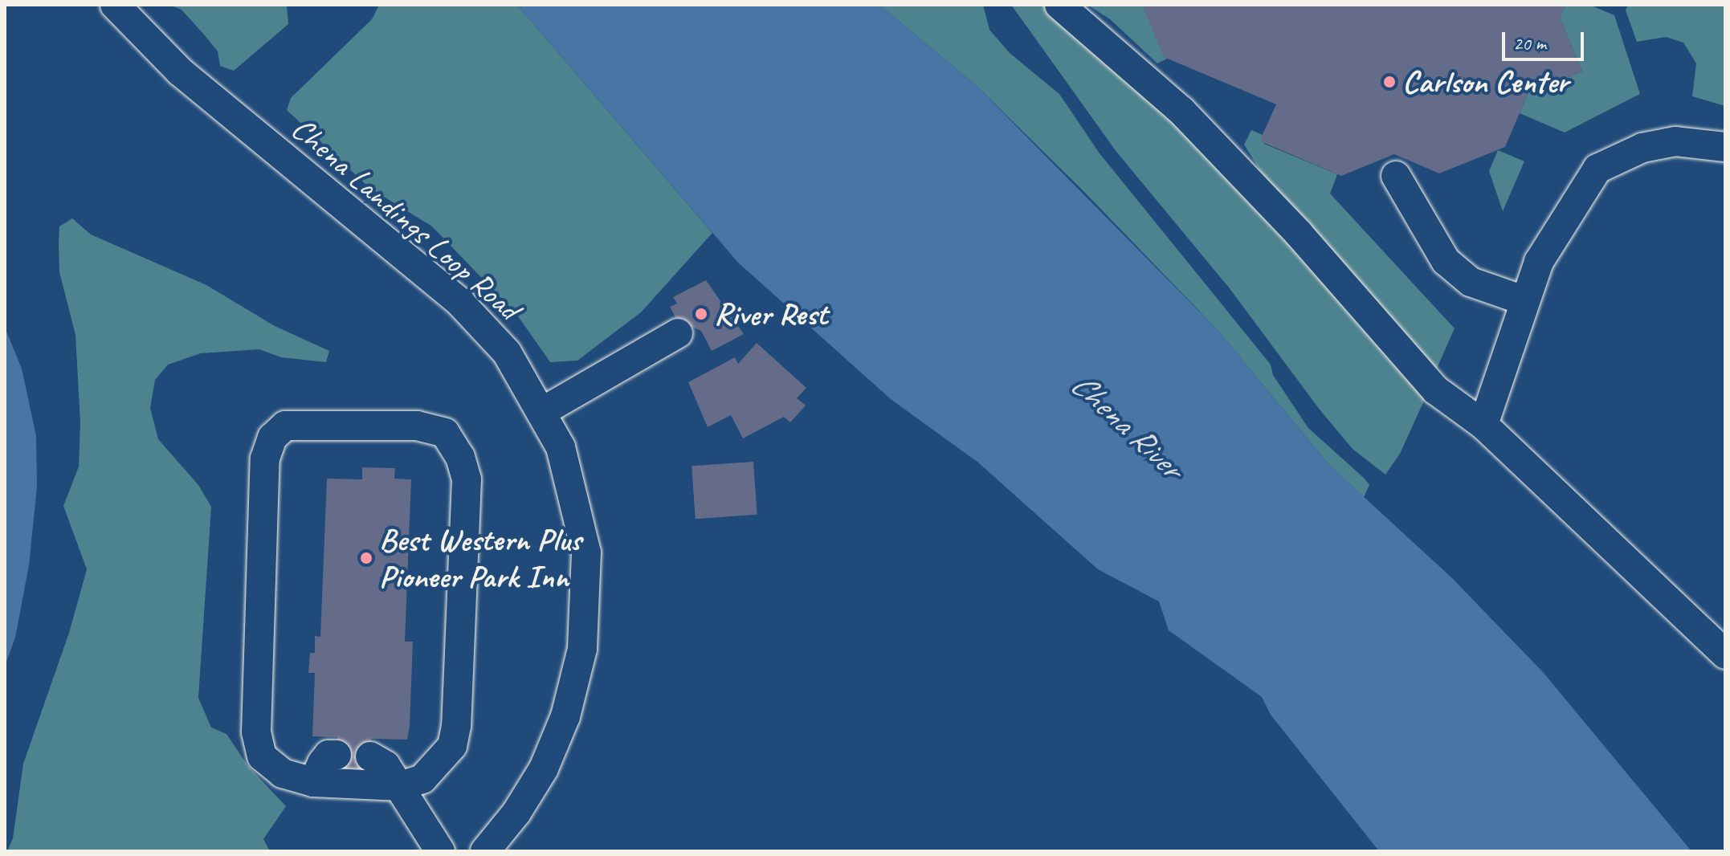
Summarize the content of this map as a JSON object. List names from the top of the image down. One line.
{"streets":{"street":["Chena Landings Loop Road"]},"water":["Chena River"],"places":["Carlson Center","River Rest","Best Western Plus Pioneer Park Inn"],"scale_bar":"20 m"}
